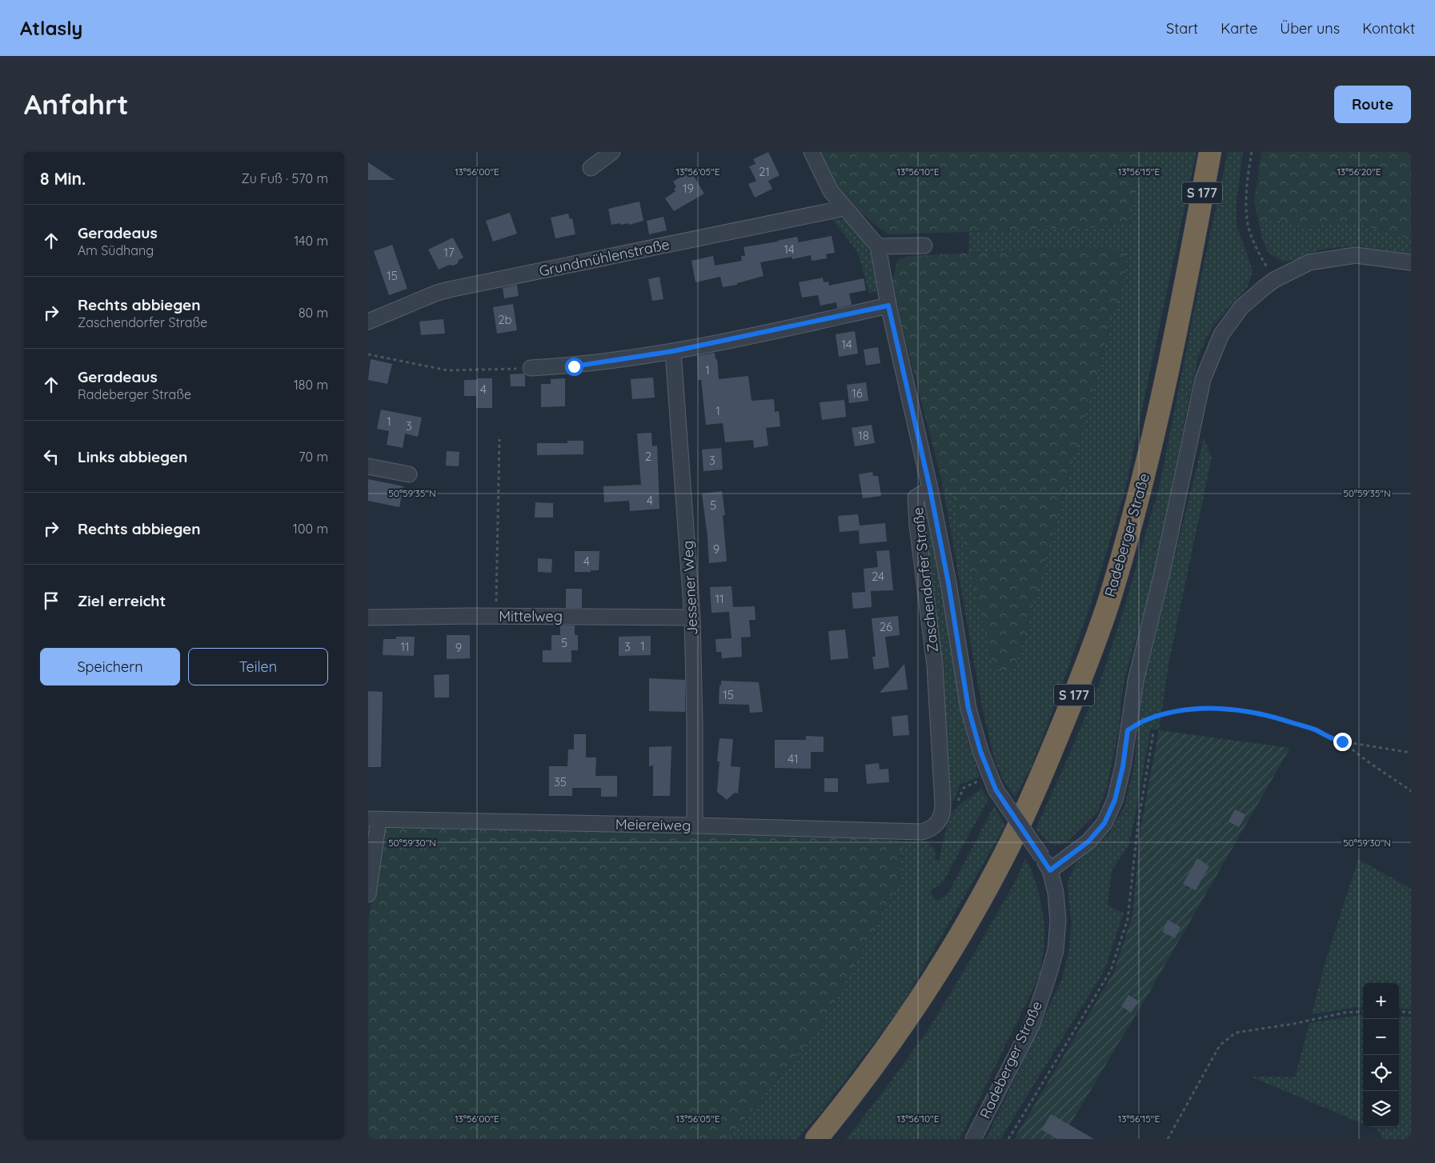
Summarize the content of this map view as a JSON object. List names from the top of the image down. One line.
{"streets":{"highway":["S 177","Radeberger Straße"],"street":["Grundmühlenstraße","Zaschendorfer Straße","Jessener Weg","Mittelweg","Meiereiweg"]},"crossings":[["Radeberger Straße","Zaschendorfer Straße"],["Zaschendorfer Straße","Meiereiweg"],["Jessener Weg","Mittelweg"],["Jessener Weg","Meiereiweg"]],"house_numbers":["21","19","14","17","15","2b","14","1","4","16","1","1","3","18","2","3","4","5","9","4","24","11","26","5","1","11","3","9","15","41","35"],"page":{"header":"Atlasly","nav":["Start","Karte","Über uns","Kontakt"],"buttons":["Route",["Speichern","Teilen"]],"title":"Anfahrt","heading":["8 Min.","Zu Fuß · 570 m"],"list":[["Geradeaus","Am Südhang","140 m"],["Rechts abbiegen","Zaschendorfer Straße","80 m"],["Geradeaus","Radeberger Straße","180 m"],["Links abbiegen","70 m"],["Rechts abbiegen","100 m"],"Ziel erreicht"],"map_buttons":["+","−"]},"coordinates":["13°56'00\"E","13°56'05\"E","13°56'10\"E","13°56'15\"E","13°56'20\"E","50°59'35\"N","50°59'30\"N"]}
